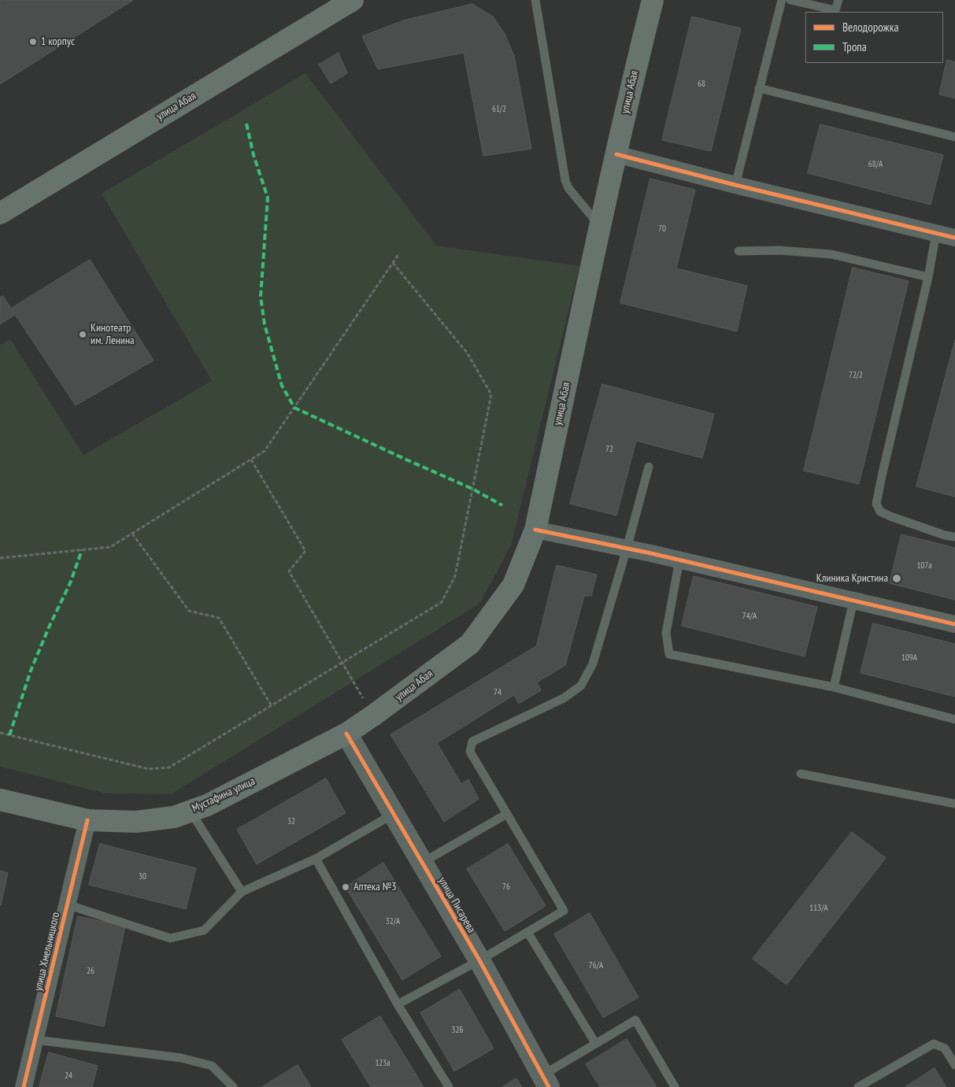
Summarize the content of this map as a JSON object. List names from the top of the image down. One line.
{"streets":{"main road":["улица Абая","Мустафина улица"],"street":["улица Писарева","улица Хмельницкого"]},"crossings":[["улица Абая","Мустафина улица"],["улица Абая","улица Писарева"],["Мустафина улица","улица Писарева"],["Мустафина улица","улица Хмельницкого"]],"places":["1 корпус","Кинотеатр им. Ленина","Клиника Кристина","Аптека №3"],"house_numbers":["68","61/2","68/А","70","72/2","72","107а","74/А","109А","74","32","30","76","113/А","32/А","76/А","26","32Б","123а","24"],"legend":["Велодорожка","Тропа"]}
